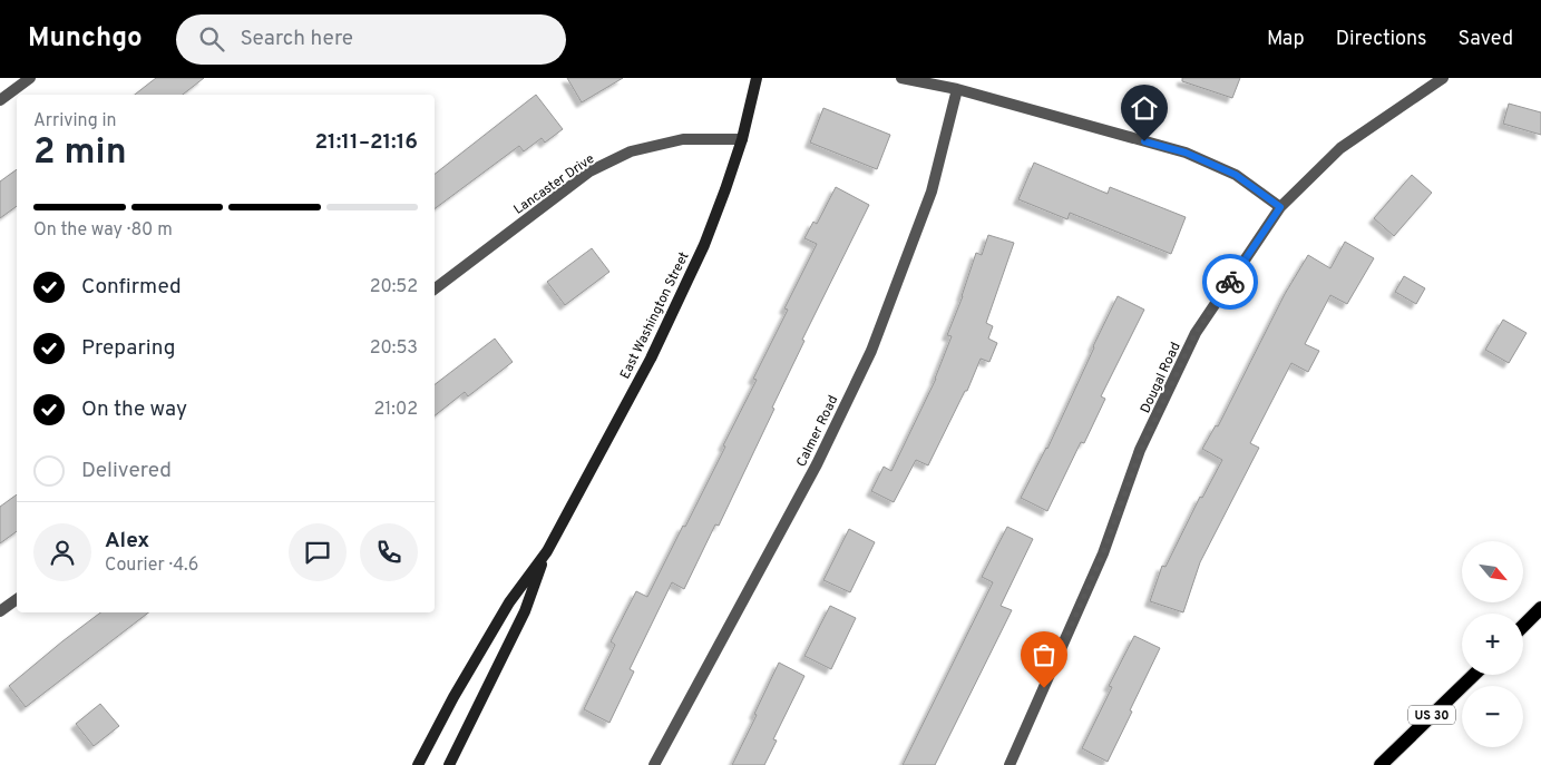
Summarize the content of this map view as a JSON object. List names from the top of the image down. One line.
{"streets":{"main road":["US 30"],"street":["Lancaster Drive","East Washington Street","Dougal Road","Calmer Road"]},"crossings":[["Lancaster Drive","East Washington Street"]],"north":"bottom right","page":{"header":"Munchgo","search":"Search here","nav":["Map","Directions","Saved"],"heading":["2 min","Arriving in","21:11–21:16"],"panel":["Alex","Courier · 4.6"],"bar":"On the way · 80 m","list":[["Confirmed","20:52"],["Preparing","20:53"],["On the way","21:02"],"Delivered"],"map_buttons":["+","−"]}}
